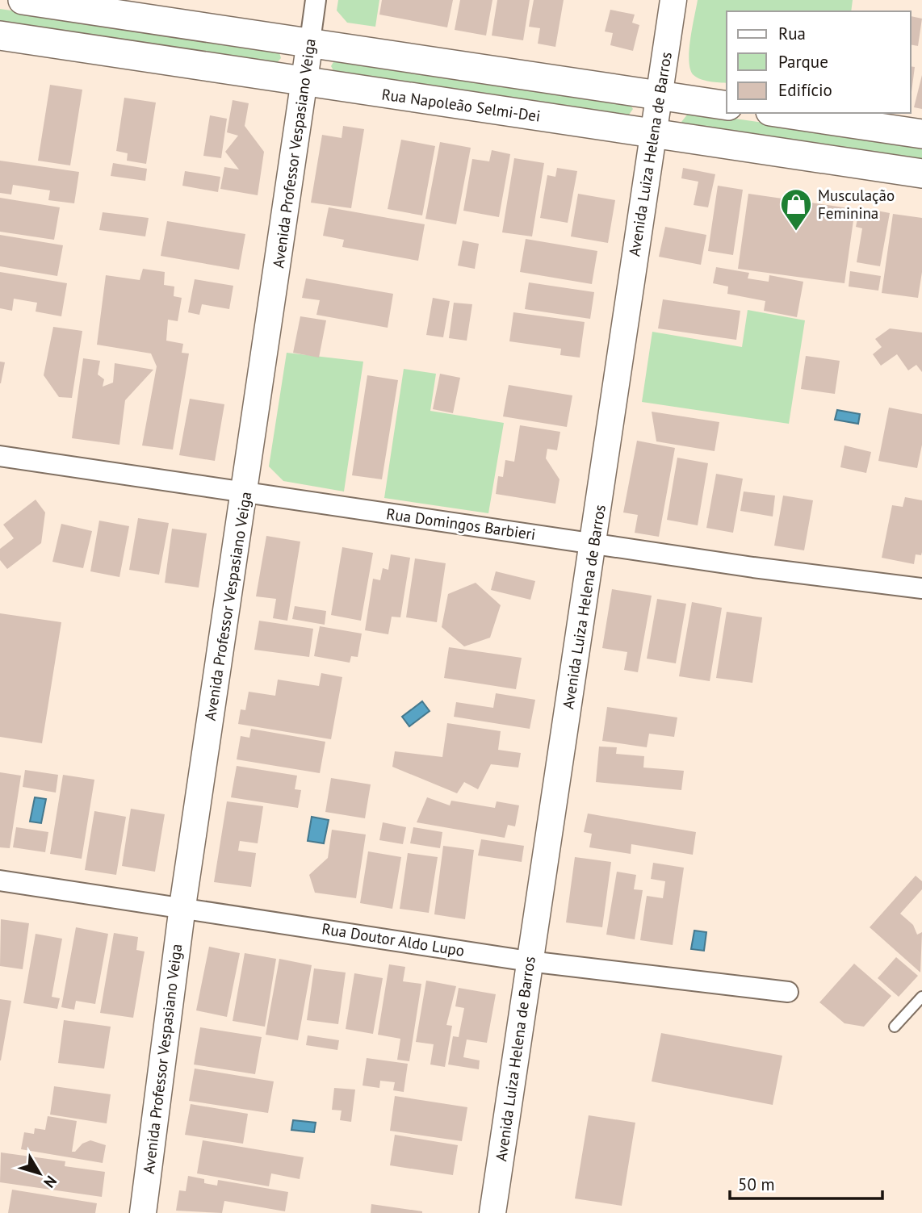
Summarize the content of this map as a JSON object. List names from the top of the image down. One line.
{"streets":{"main road":["Rua Napoleão Selmi-Dei"],"street":["Avenida Professor Vespasiano Veiga","Avenida Luiza Helena de Barros","Rua Domingos Barbieri","Rua Doutor Aldo Lupo"]},"crossings":[["Rua Napoleão Selmi-Dei","Avenida Professor Vespasiano Veiga"],["Rua Napoleão Selmi-Dei","Avenida Luiza Helena de Barros"],["Avenida Professor Vespasiano Veiga","Rua Domingos Barbieri"],["Avenida Professor Vespasiano Veiga","Rua Doutor Aldo Lupo"],["Avenida Luiza Helena de Barros","Rua Domingos Barbieri"],["Avenida Luiza Helena de Barros","Rua Doutor Aldo Lupo"]],"places":{"shop":["Musculação Feminina"]},"legend":["Rua","Parque","Edifício"],"scale_bar":"50 m","north":"bottom right"}
